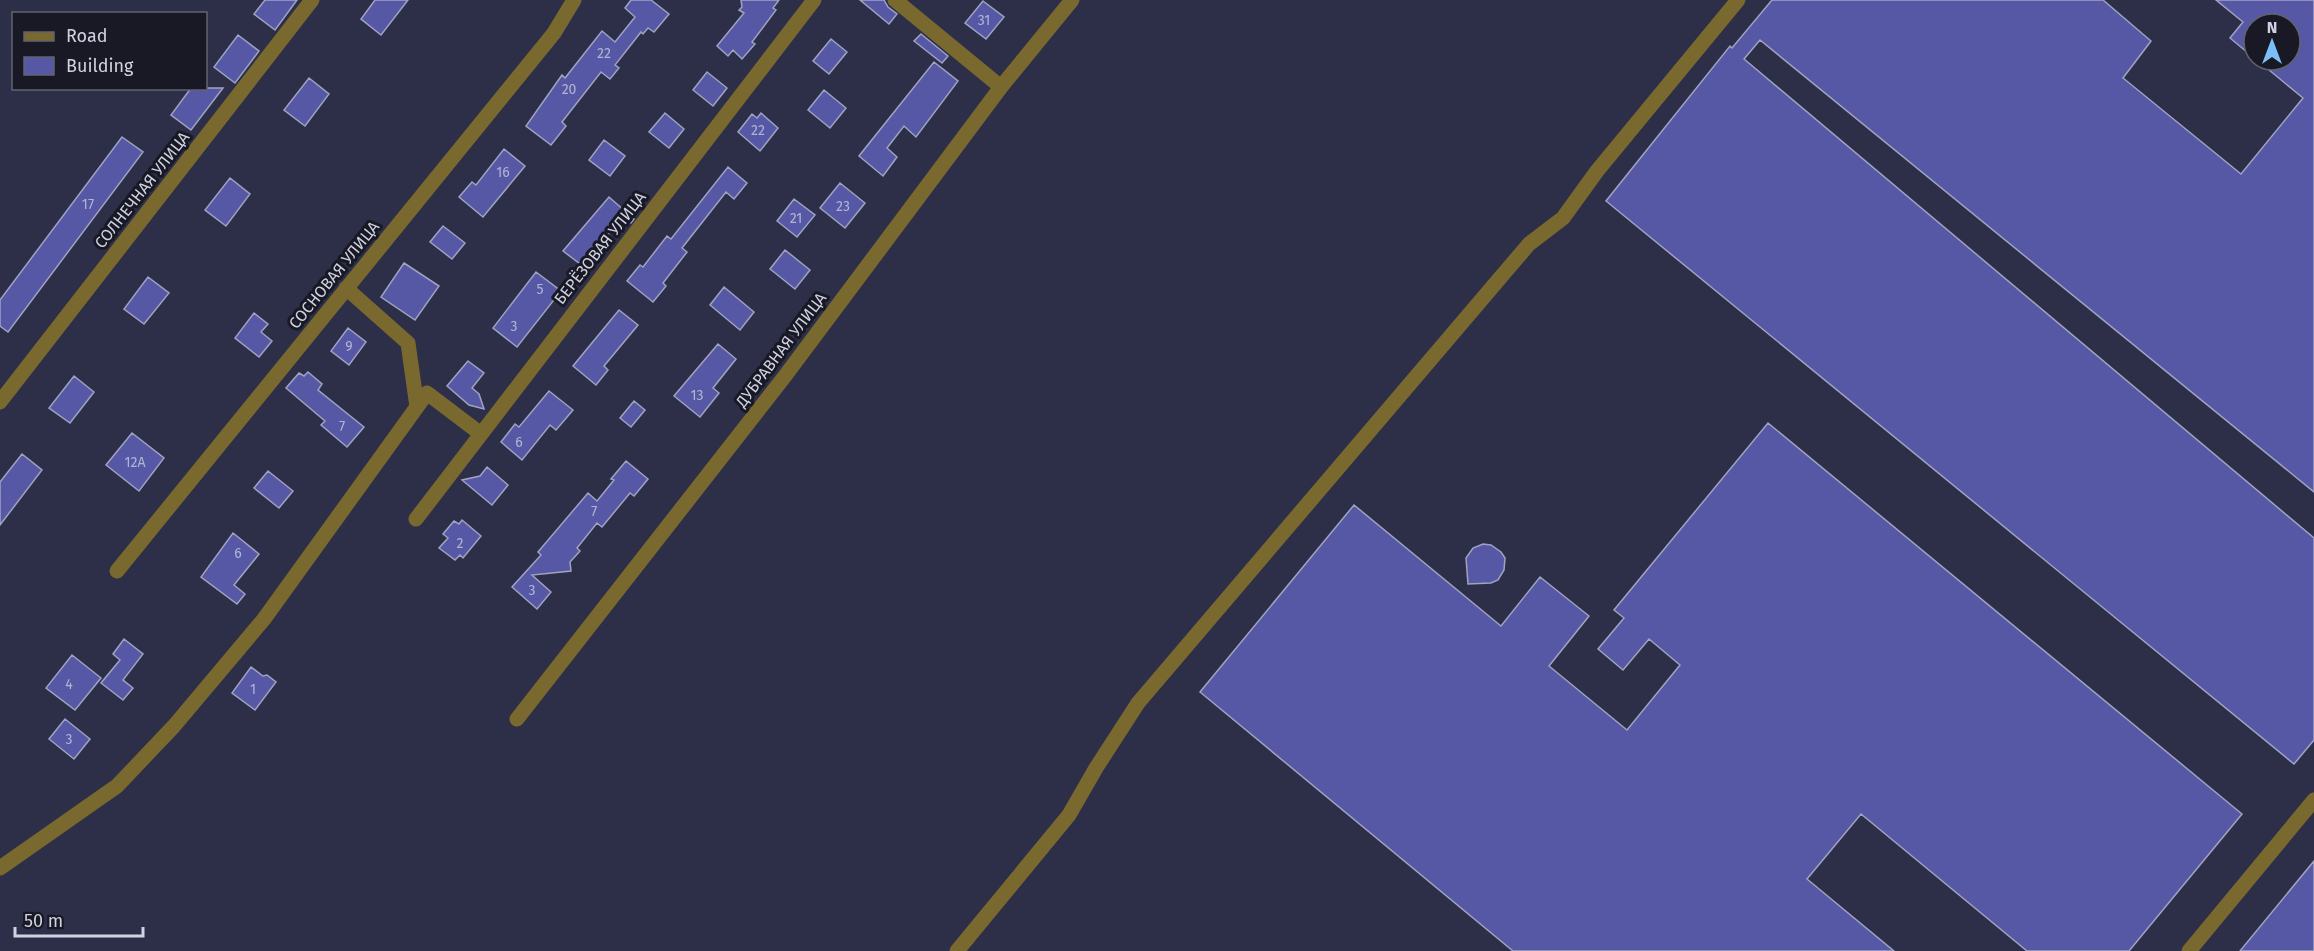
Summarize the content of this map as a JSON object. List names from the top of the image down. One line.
{"streets":{"street":["СОЛНЕЧНАЯ УЛИЦА","БЕРЁЗОВАЯ УЛИЦА","СОСНОВАЯ УЛИЦА","ДУБРАВНАЯ УЛИЦА"]},"house_numbers":["31","22","20","22","16","17","23","21","5","3","9","13","7","6","12А","7","2","6","3","4","1","3"],"legend":["Road","Building"],"scale_bar":"50 m","north":"top"}
